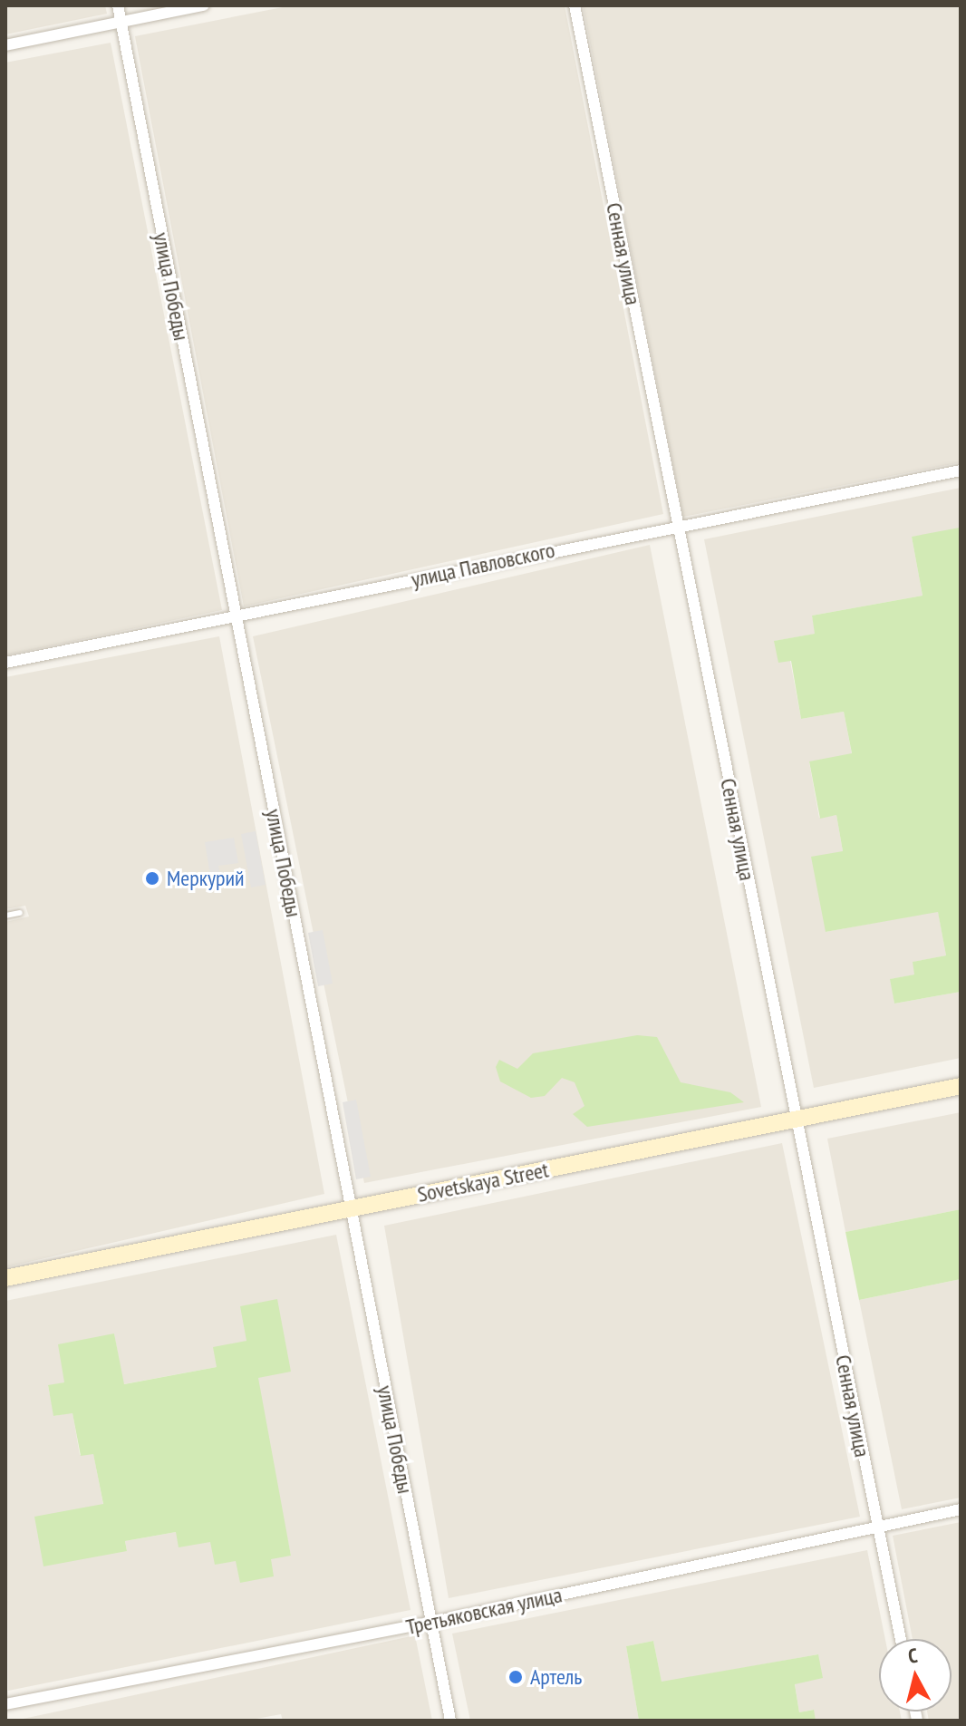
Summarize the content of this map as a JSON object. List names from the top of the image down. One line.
{"streets":{"street":["Сенная улица","улица Победы","улица Павловского","Sovetskaya Street","Третьяковская улица"]},"crossings":[["Сенная улица","улица Павловского"],["Сенная улица","Sovetskaya Street"],["Сенная улица","Третьяковская улица"],["улица Победы","улица Павловского"],["улица Победы","Sovetskaya Street"],["улица Победы","Третьяковская улица"]],"places":["Меркурий","Артель"],"north":"top"}
